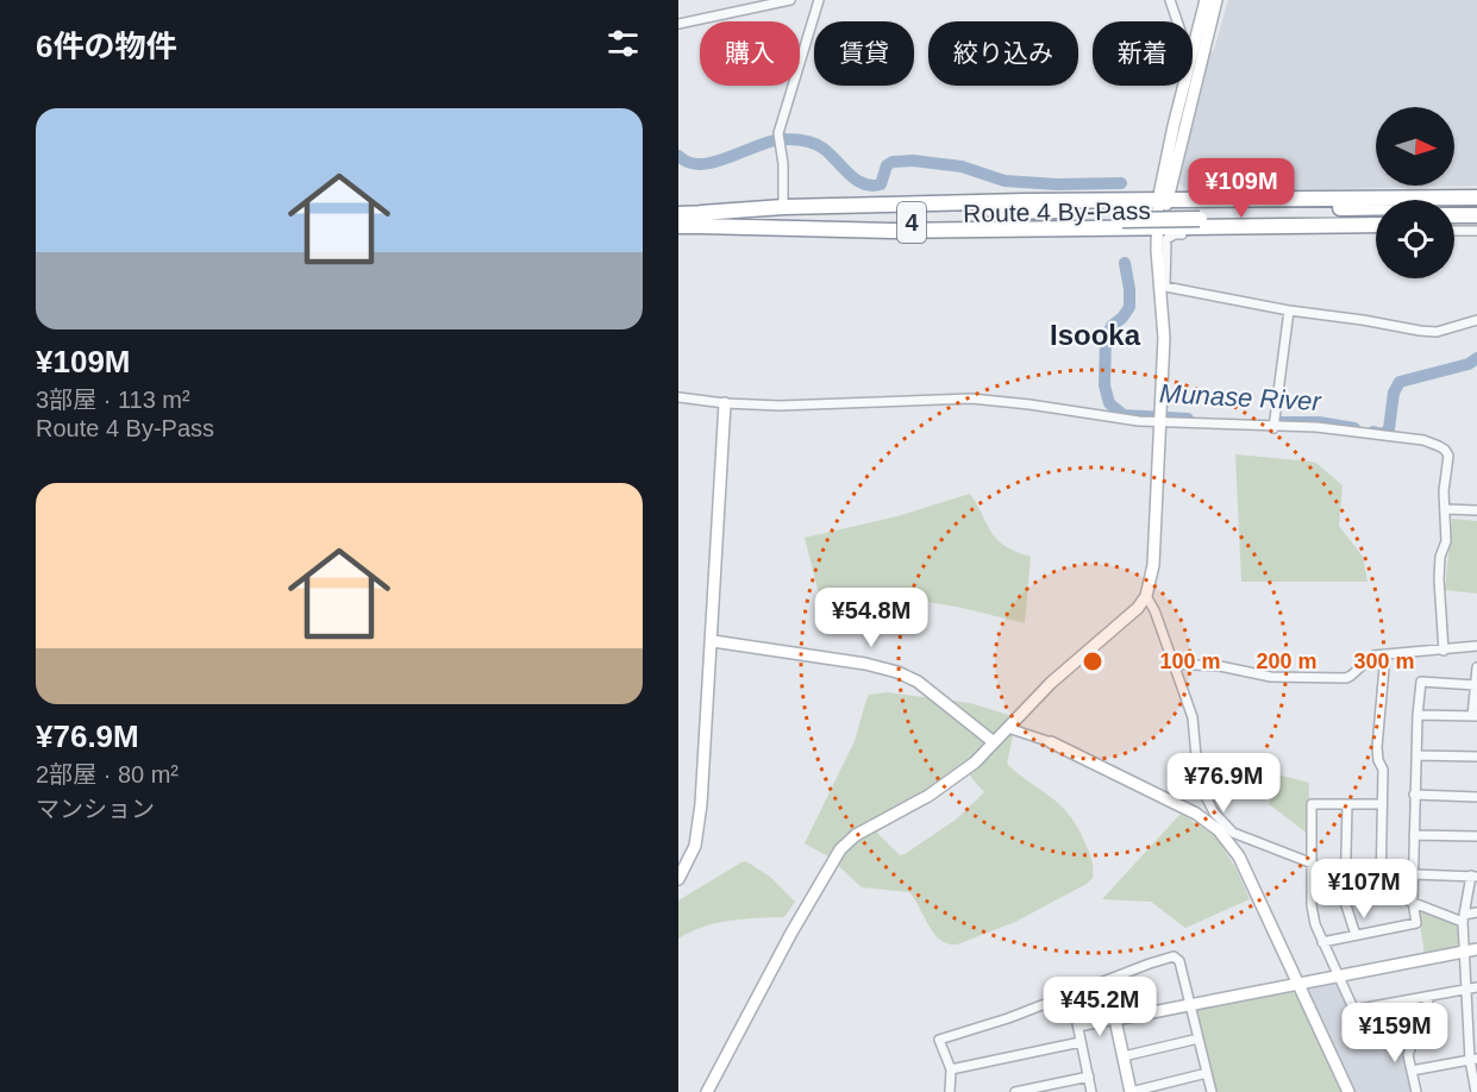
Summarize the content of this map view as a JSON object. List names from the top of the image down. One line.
{"streets":{"highway":["Route 4 By-Pass","4"]},"districts":["Isooka"],"water":["Munase River"],"north":"right","page":{"heading":"6件の物件","chip":["購入","賃貸","絞り込み","新着"],"list":[{"name":"¥109M","note":"3部屋 · 113 m² · Route 4 By-Pass"},{"name":"¥76.9M","note":"2部屋 · 80 m² · マンション"}],"price":["¥109M","¥54.8M","¥76.9M","¥107M","¥45.2M","¥159M"]},"rings":["100 m","200 m","300 m"]}
